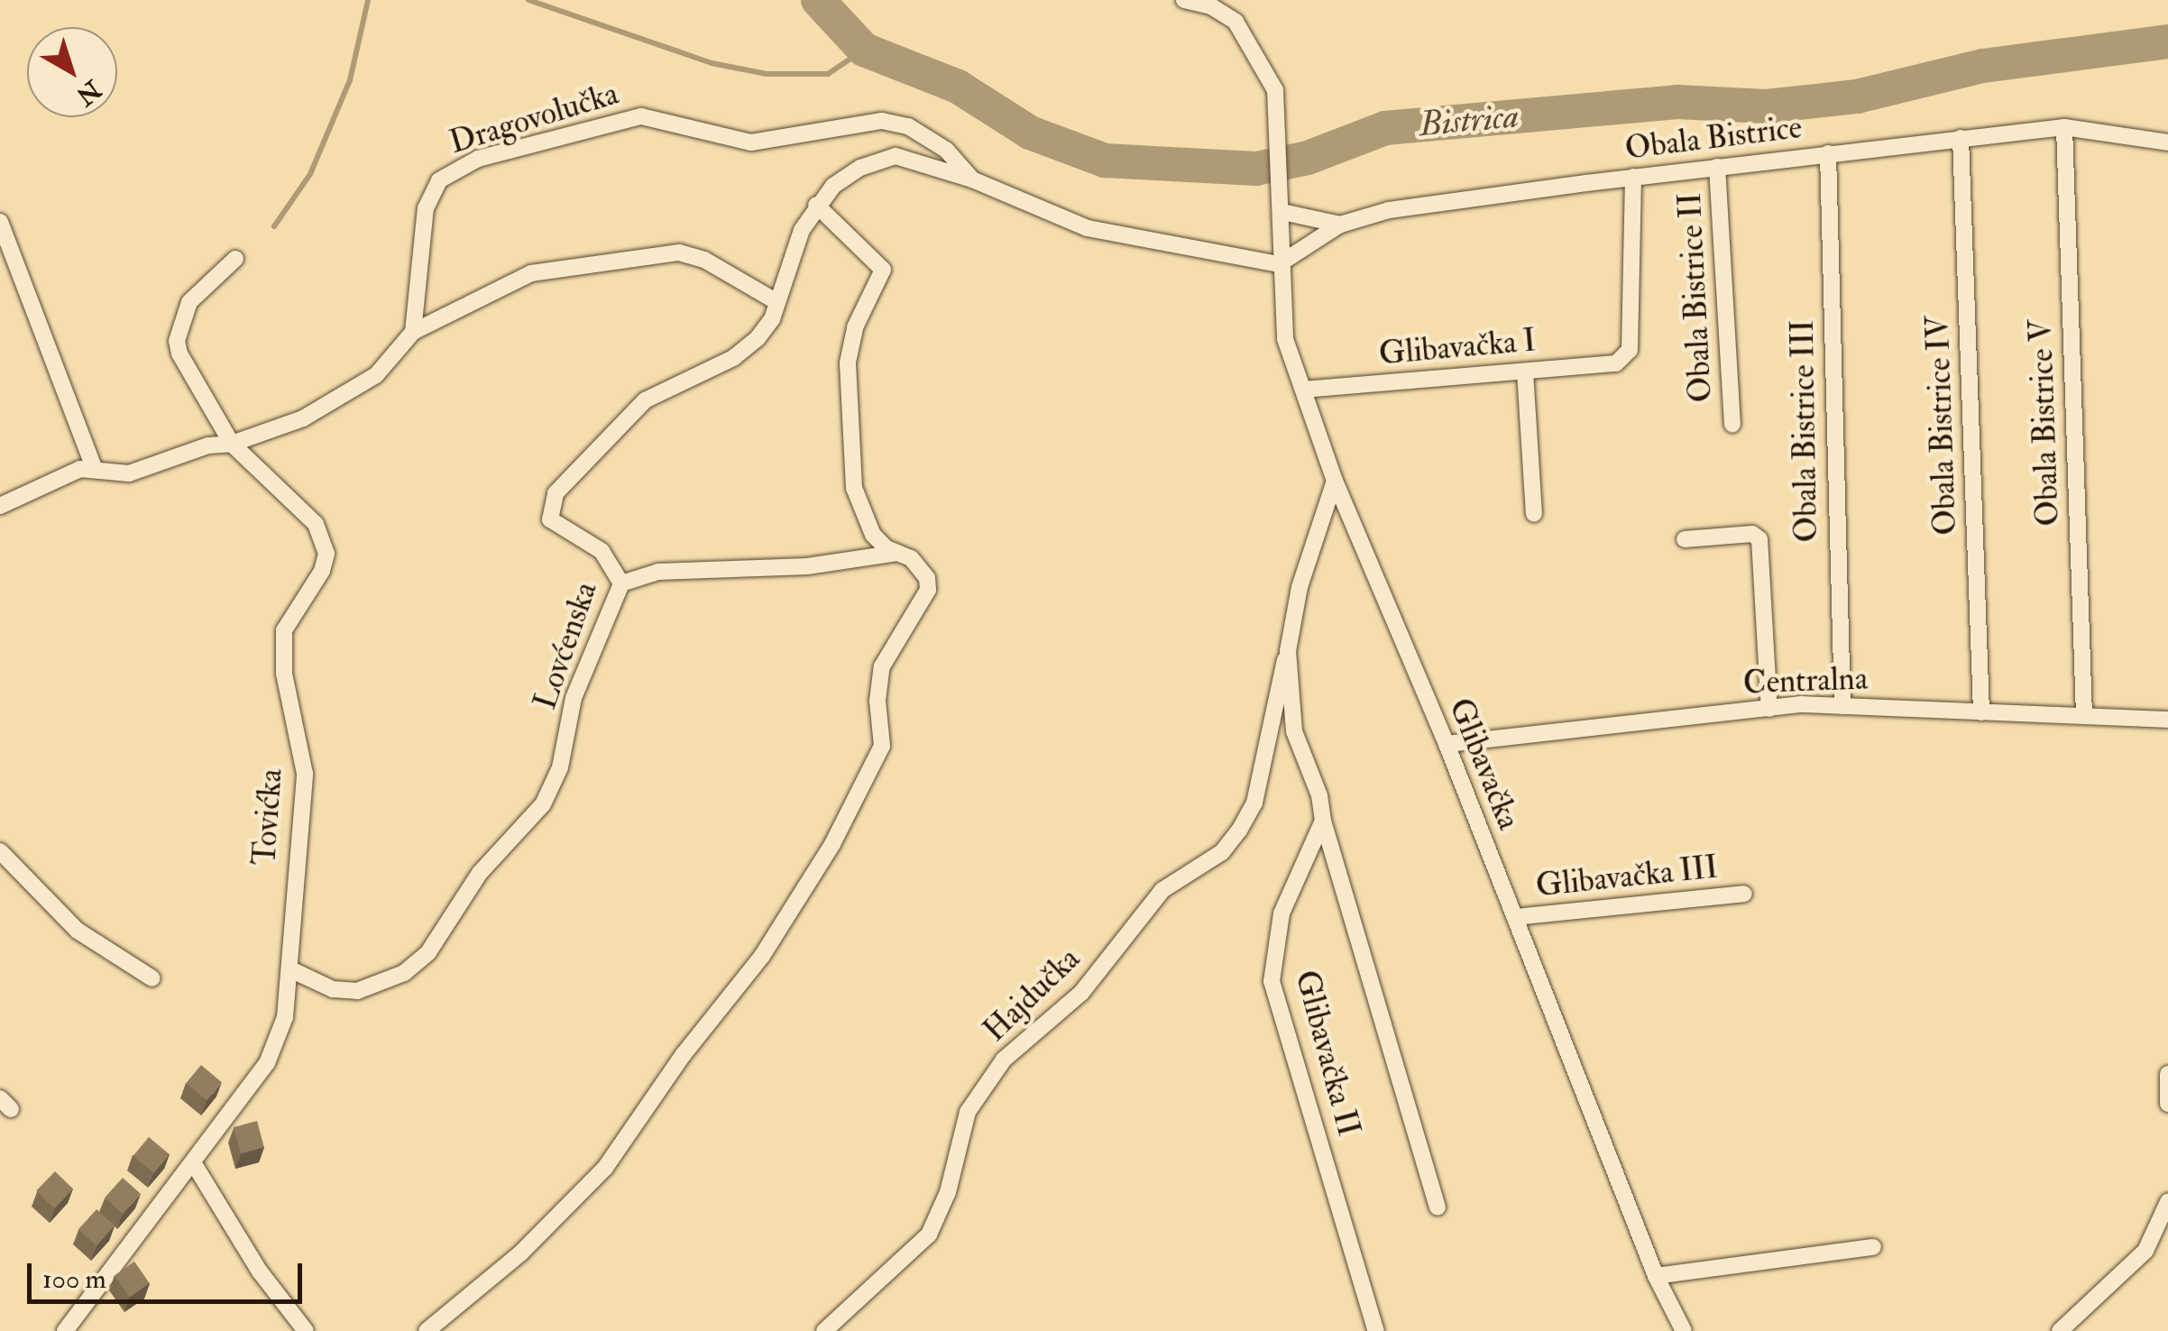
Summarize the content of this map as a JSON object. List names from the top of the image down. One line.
{"streets":{"street":["Dragovolučka","Obala Bistrice","Obala Bistrice II","Glibavačka I","Obala Bistrice V","Obala Bistrice IV","Obala Bistrice III","Lovćenska","Centralna","Glibavačka","Tovićka","Glibavačka III","Hajdučka","Glibavačka II"]},"crossings":[["Dragovolučka","Obala Bistrice"],["Dragovolučka","Lovćenska"],["Dragovolučka","Glibavačka"],["Obala Bistrice","Obala Bistrice II"],["Obala Bistrice","Glibavačka I"],["Obala Bistrice","Obala Bistrice V"],["Obala Bistrice","Obala Bistrice IV"],["Obala Bistrice","Obala Bistrice III"],["Obala Bistrice","Glibavačka"],["Glibavačka I","Glibavačka"],["Obala Bistrice V","Centralna"],["Obala Bistrice IV","Centralna"],["Obala Bistrice III","Centralna"],["Lovćenska","Tovićka"],["Centralna","Glibavačka"],["Glibavačka","Glibavačka III"]],"water":["Bistrica"],"scale_bar":"100 m","north":"bottom right"}
